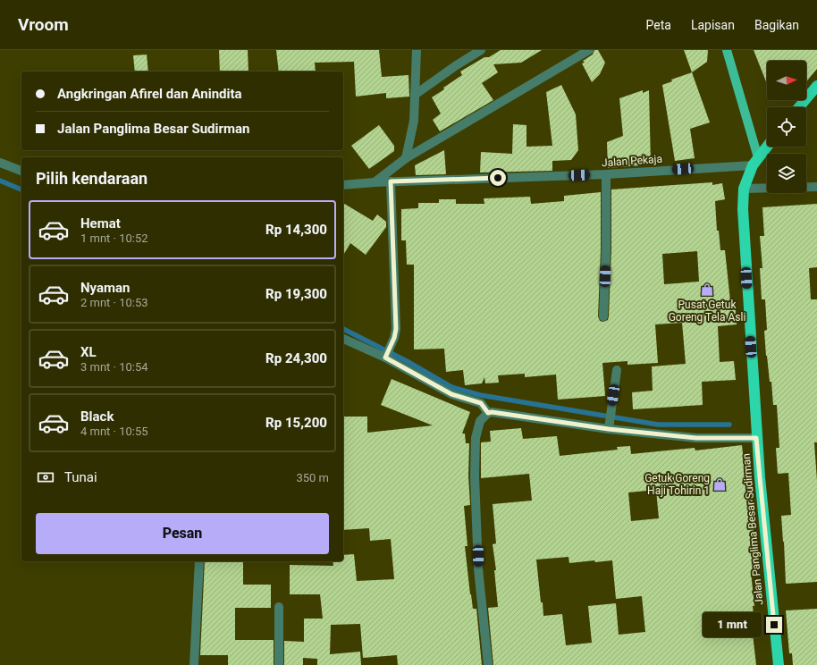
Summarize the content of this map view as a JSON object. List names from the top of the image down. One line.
{"streets":{"highway":["Jalan Panglima Besar Sudirman"],"street":["Jalan Pekaja"]},"crossings":[["Jalan Pekaja","Jalan Panglima Besar Sudirman"]],"places":{"shop":["Pusat Getuk Goreng Tela Asli","Getuk Goreng Haji Tohirin 1"]},"north":"right","page":{"header":"Vroom","nav":["Peta","Lapisan","Bagikan"],"banner":["Angkringan Afirel dan Anindita","Jalan Panglima Besar Sudirman"],"heading":"Pilih kendaraan","list":[{"name":"Hemat","note":"1 mnt · 10:52","value":"Rp 14,300"},{"name":"Nyaman","note":"2 mnt · 10:53","value":"Rp 19,300"},{"name":"XL","note":"3 mnt · 10:54","value":"Rp 24,300"},{"name":"Black","note":"4 mnt · 10:55","value":"Rp 15,200"}],"pay":["Tunai","350 m"],"buttons":"Pesan","bubble":"1 mnt"}}
